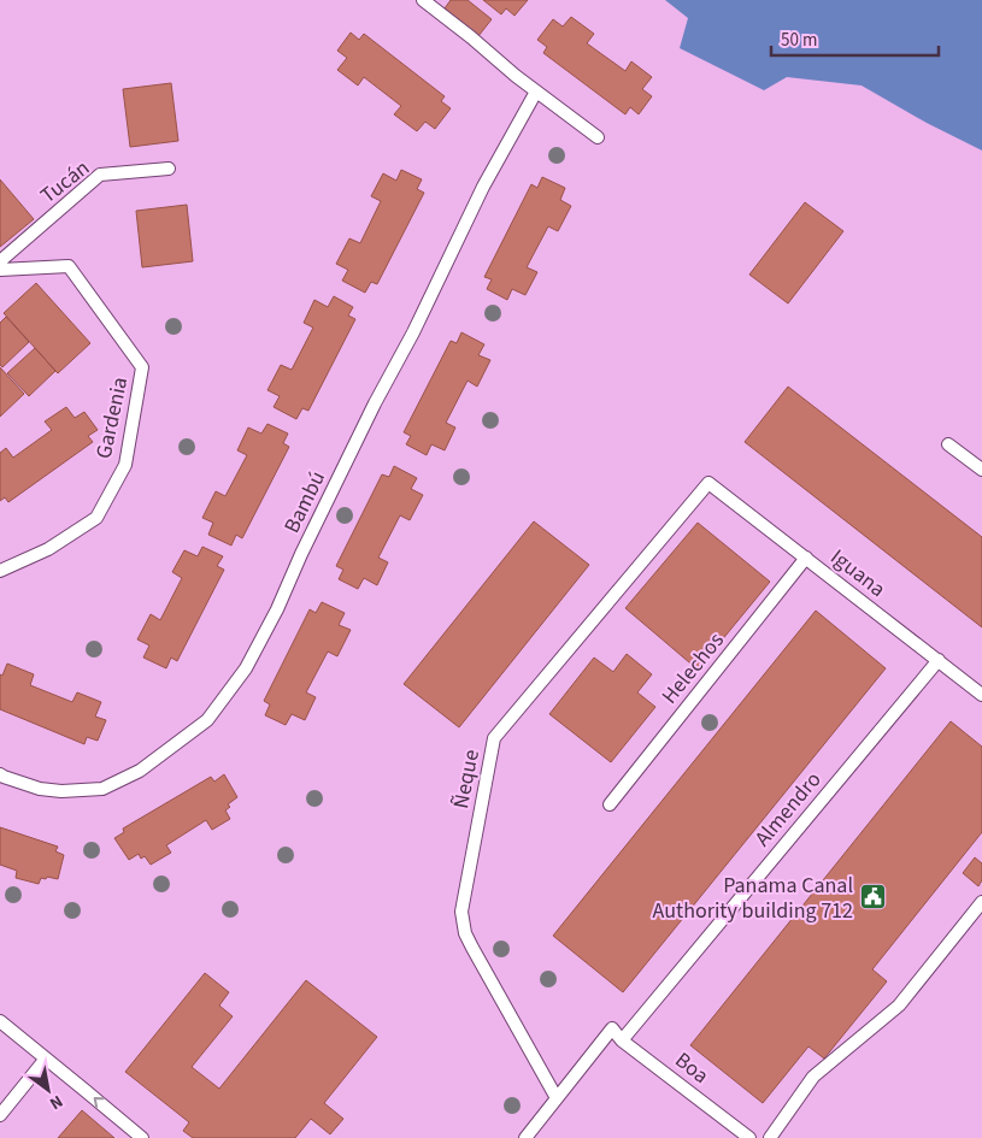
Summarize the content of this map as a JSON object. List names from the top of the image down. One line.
{"streets":{"lane":["Tucán","Gardenia","Bambú","Iguana","Helechos","Ñeque","Almendro","Boa"]},"crossings":[["Iguana","Helechos"],["Iguana","Ñeque"],["Iguana","Almendro"],["Ñeque","Boa"],["Almendro","Boa"]],"places":{"public building":["Panama Canal Authority building 712"]},"scale_bar":"50 m","north":"bottom right"}
